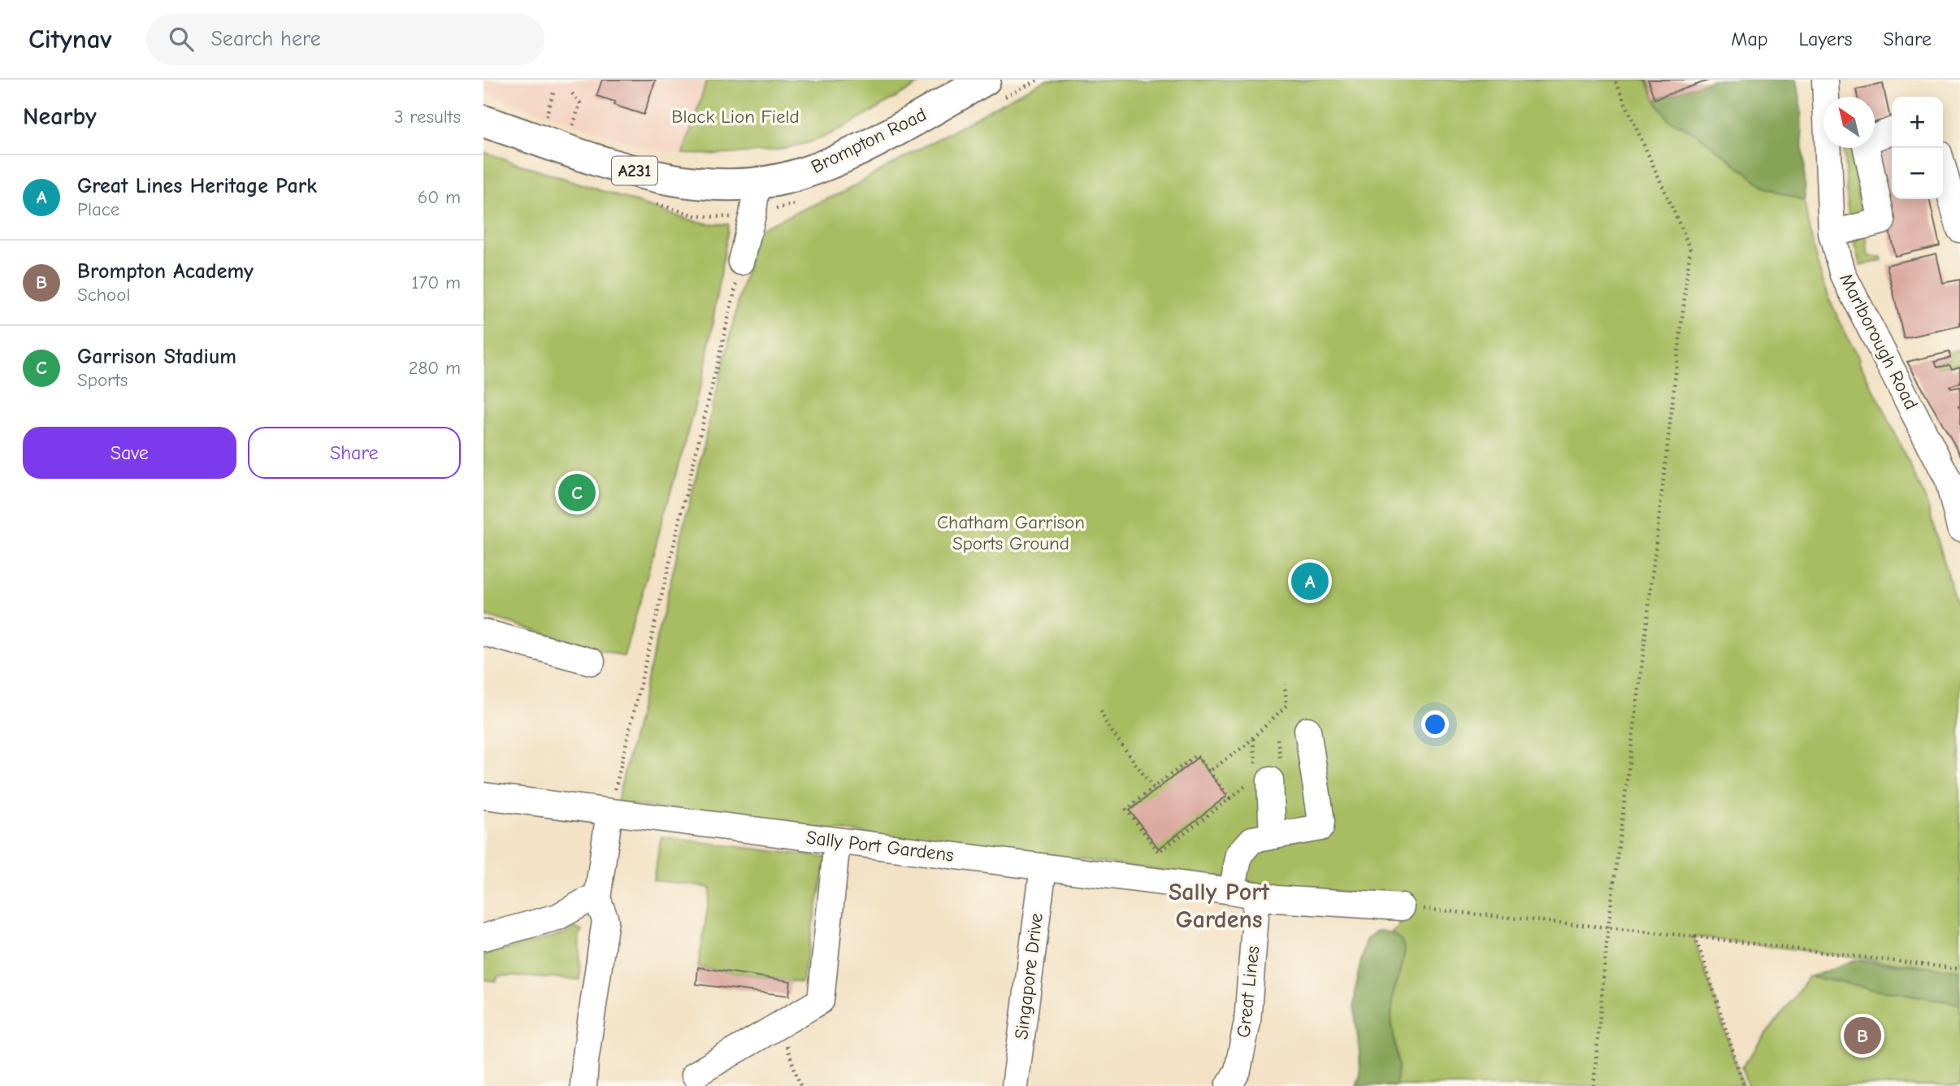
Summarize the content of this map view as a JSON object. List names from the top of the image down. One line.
{"streets":{"main road":["Brompton Road","A231"],"street":["Marlborough Road","Sally Port Gardens","Singapore Drive","Great Lines"]},"crossings":[["Sally Port Gardens","Singapore Drive"],["Sally Port Gardens","Great Lines"]],"districts":["Sally Port Gardens"],"parks":["Black Lion Field","Chatham Garrison Sports Ground"],"north":"top left","page":{"header":"Citynav","search":"Search here","nav":["Map","Layers","Share"],"heading":["Nearby","3 results"],"map_buttons":["+","−"],"list":[{"mark":"A","name":"Great Lines Heritage Park","note":"Place","value":"60 m"},{"mark":"B","name":"Brompton Academy","note":"School","value":"170 m"},{"mark":"C","name":"Garrison Stadium","note":"Sports","value":"280 m"}],"buttons":["Save","Share"],"pins":["C","A","B"]}}
